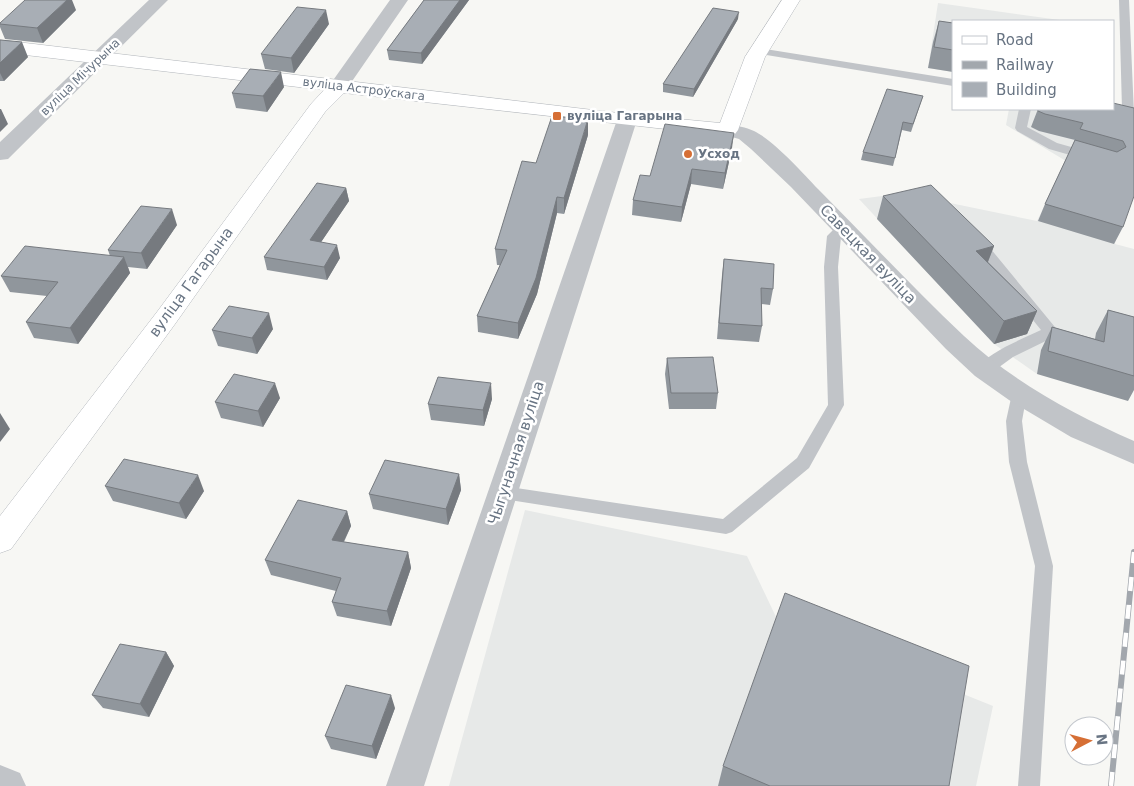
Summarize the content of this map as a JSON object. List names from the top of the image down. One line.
{"streets":{"main road":["вуліца Астроўскага","вуліца Гагарына"],"street":["вуліца Мічурына","Савецкая вуліца","Чыгуначная вуліца"]},"crossings":[["вуліца Мічурына","вуліца Астроўскага"],["вуліца Астроўскага","Савецкая вуліца"],["вуліца Астроўскага","вуліца Гагарына"],["вуліца Астроўскага","Чыгуначная вуліца"]],"places":{"transit":["вуліца Гагарына"],"other":["Усход"]},"legend":["Road","Railway","Building"],"north":"right"}
